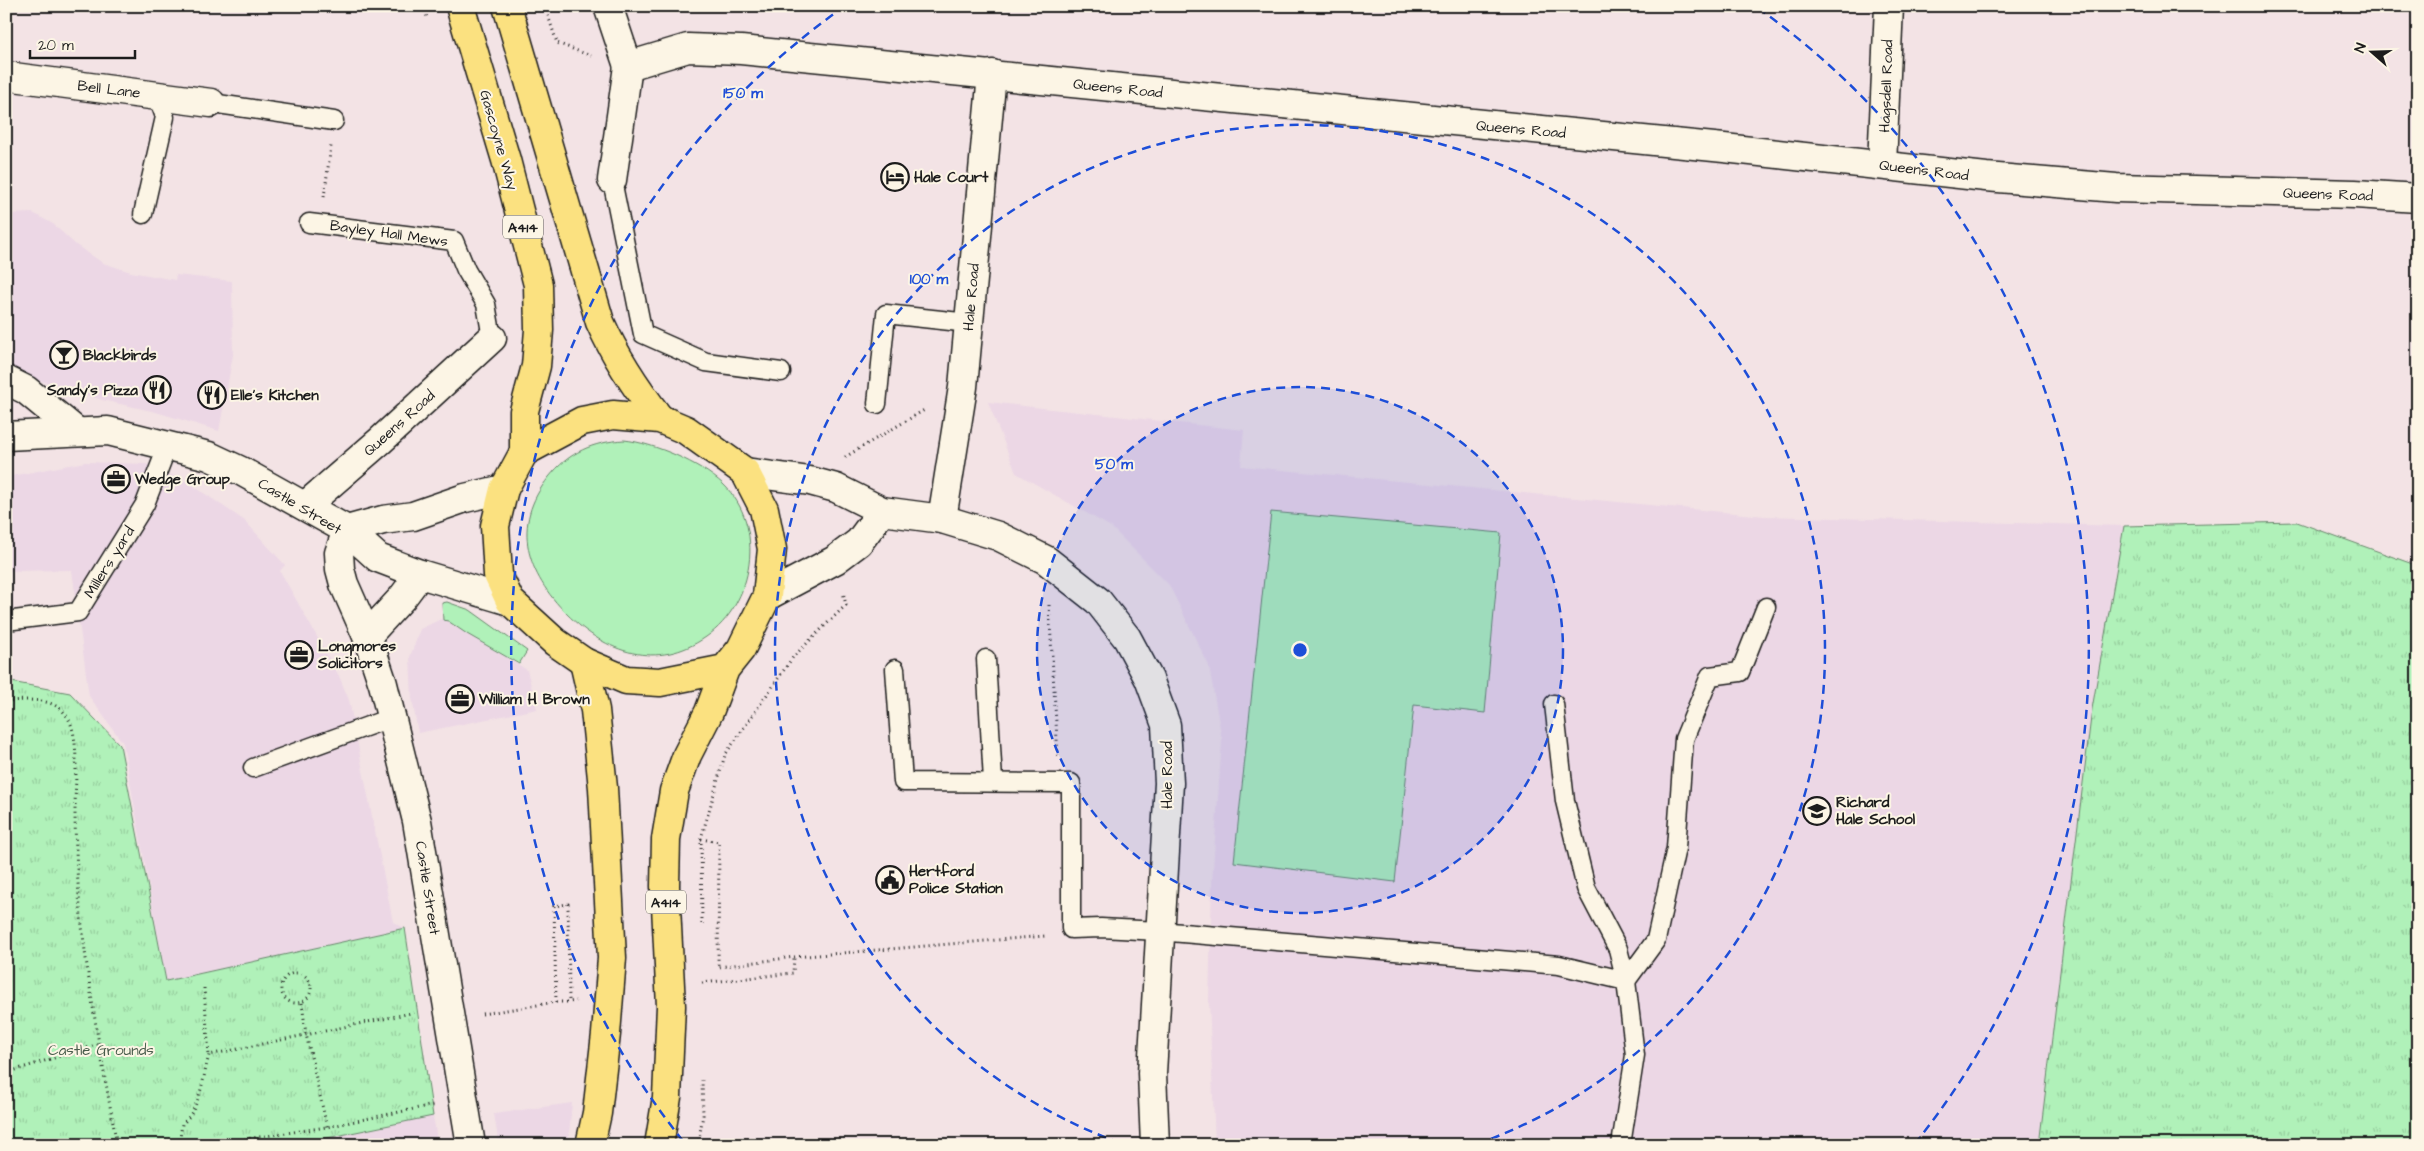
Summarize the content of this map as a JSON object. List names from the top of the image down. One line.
{"streets":{"highway":["Gascoyne Way","A414"],"street":["Hagsdell Road","Queens Road","Bell Lane","Hale Road","Castle Street"],"lane":["Bayley Hall Mews","Millers yard"]},"crossings":[["Hagsdell Road","Queens Road"],["Queens Road","Bayley Hall Mews"],["Queens Road","Hale Road"],["Queens Road","Castle Street"],["Castle Street","Millers yard"]],"parks":["Castle Grounds"],"places":{"hotel":["Hale Court"],"bar":["Blackbirds"],"restaurant":["Sandy's Pizza","Elle's Kitchen"],"office":["Wedge Group","Longmores Solicitors","William H Brown"],"school or university":["Richard Hale School"],"public building":["Hertford Police Station"]},"scale_bar":"20 m","north":"left","rings":["150 m","100 m","50 m"]}
